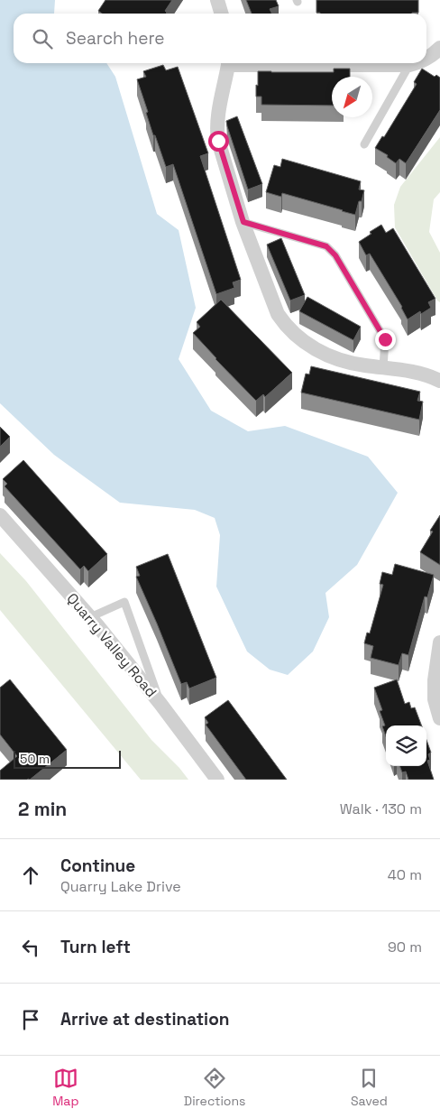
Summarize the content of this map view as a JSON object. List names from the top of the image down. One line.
{"streets":{"street":["Quarry Valley Road"]},"scale_bar":"50 m","north":"bottom left","page":{"search":"Search here","scale":"50 m","heading":["2 min","Walk · 130 m"],"list":[["Continue","Quarry Lake Drive","40 m"],["Turn left","90 m"],"Arrive at destination"],"nav":["Map","Directions","Saved"]}}
